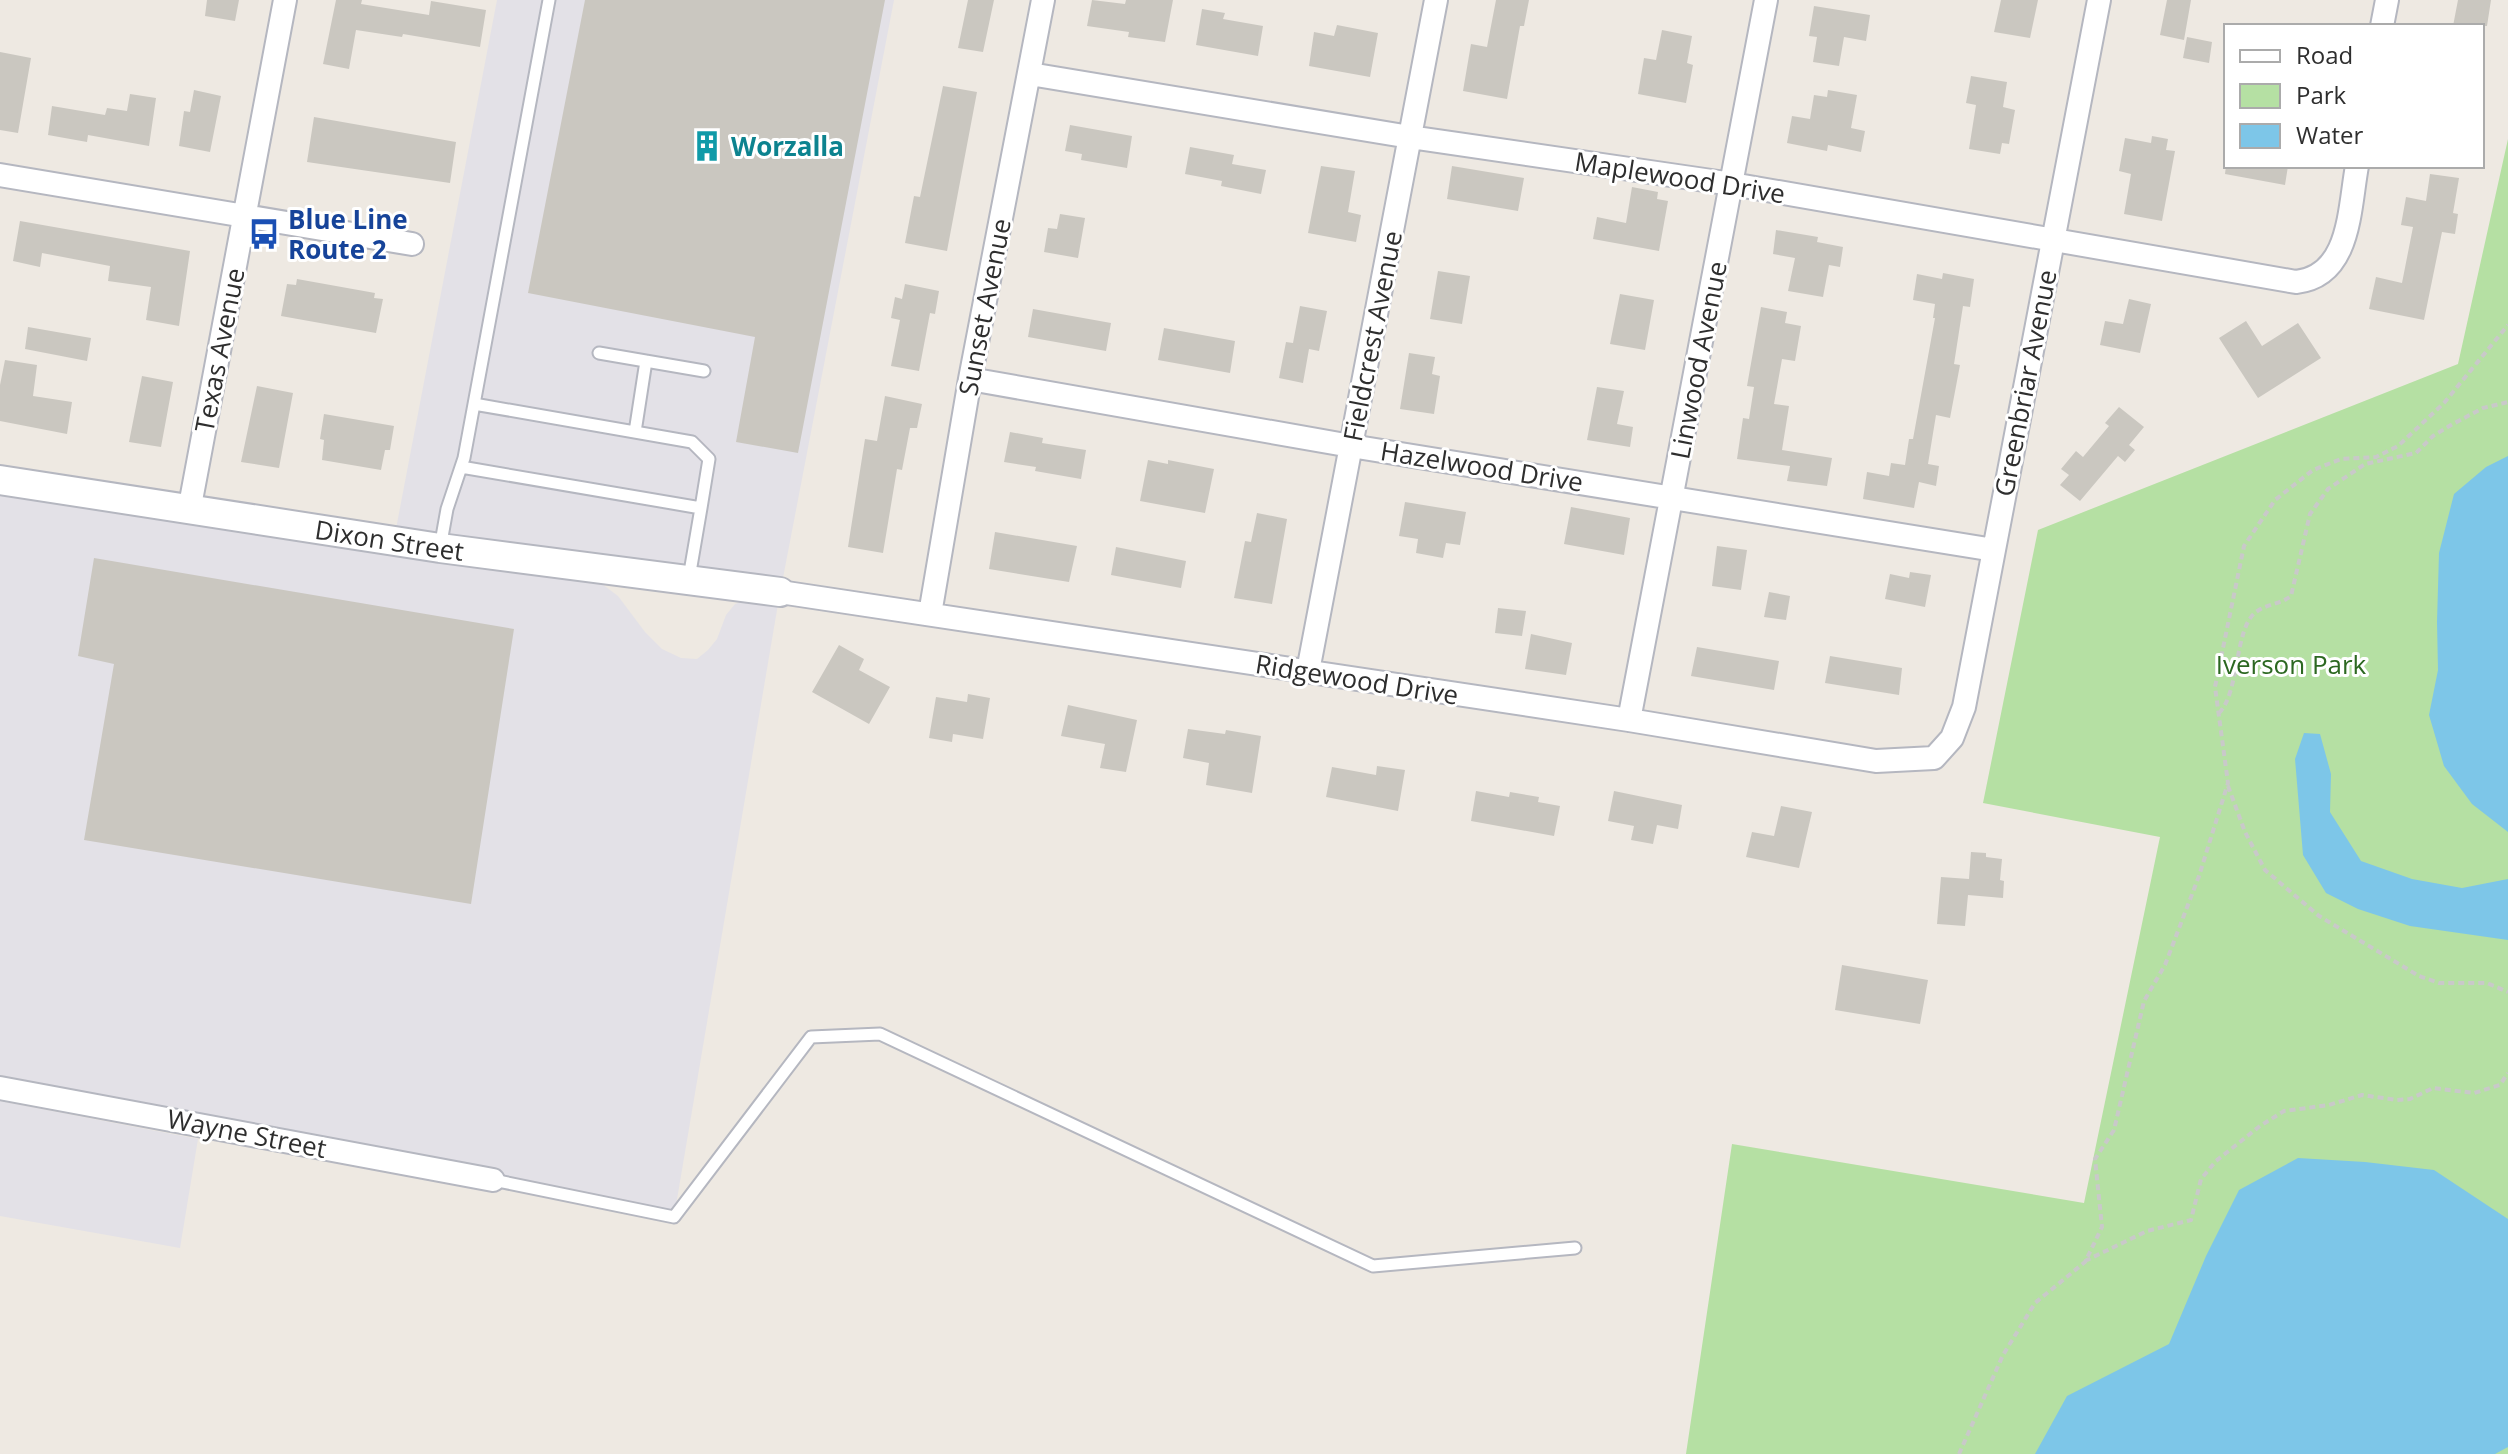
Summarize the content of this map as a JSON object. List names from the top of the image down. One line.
{"streets":{"street":["Maplewood Drive","Sunset Avenue","Fieldcrest Avenue","Texas Avenue","Linwood Avenue","Greenbriar Avenue","Hazelwood Drive","Dixon Street","Ridgewood Drive","Wayne Street"]},"crossings":[["Maplewood Drive","Sunset Avenue"],["Maplewood Drive","Fieldcrest Avenue"],["Maplewood Drive","Linwood Avenue"],["Maplewood Drive","Greenbriar Avenue"],["Sunset Avenue","Hazelwood Drive"],["Sunset Avenue","Ridgewood Drive"],["Fieldcrest Avenue","Hazelwood Drive"],["Fieldcrest Avenue","Ridgewood Drive"],["Texas Avenue","Dixon Street"],["Linwood Avenue","Hazelwood Drive"],["Linwood Avenue","Ridgewood Drive"],["Greenbriar Avenue","Hazelwood Drive"],["Greenbriar Avenue","Ridgewood Drive"],["Dixon Street","Ridgewood Drive"]],"parks":["Iverson Park"],"places":{"building":["Worzalla"],"bus stop":["Blue Line Route 2"]},"legend":["Road","Park","Water"]}
